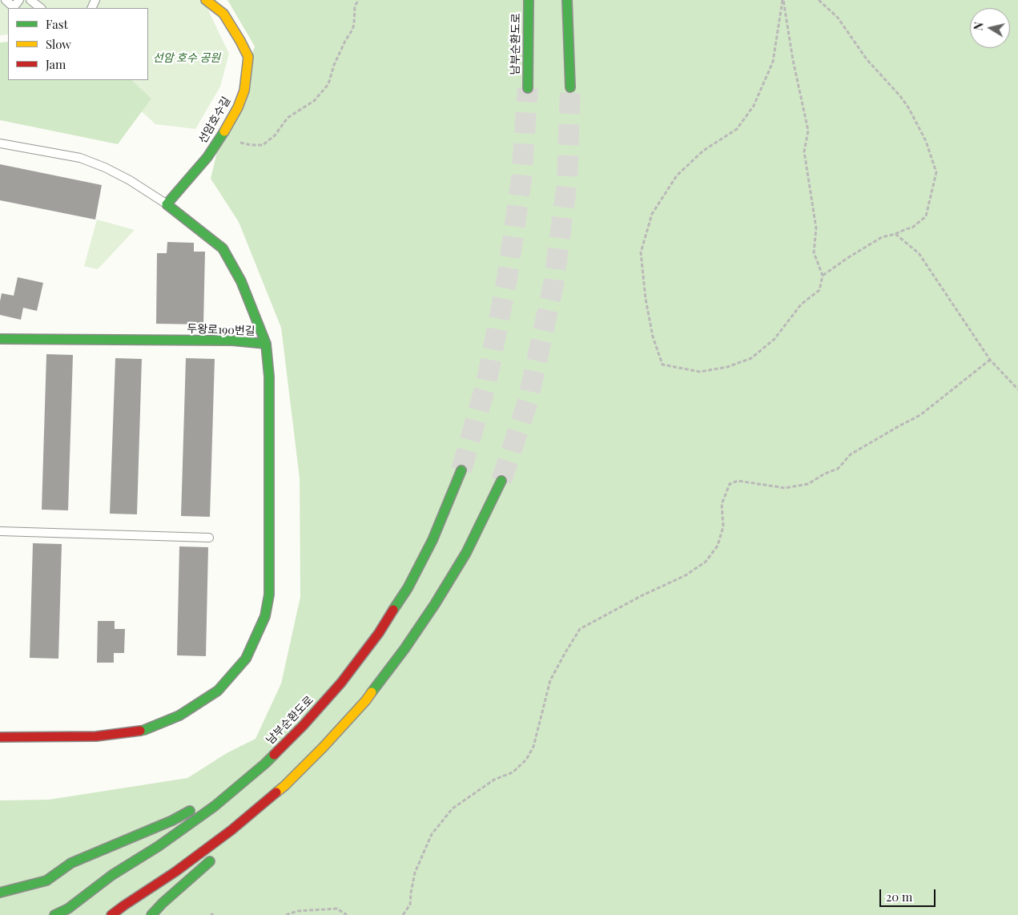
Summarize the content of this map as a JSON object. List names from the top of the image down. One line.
{"streets":{"main road":["남부순환도로","선암호수길","두왕로190번길"]},"crossings":[["선암호수길","두왕로190번길"]],"parks":["선암 호수 공원"],"legend":["Fast","Slow","Jam"],"scale_bar":"20 m","north":"left"}
